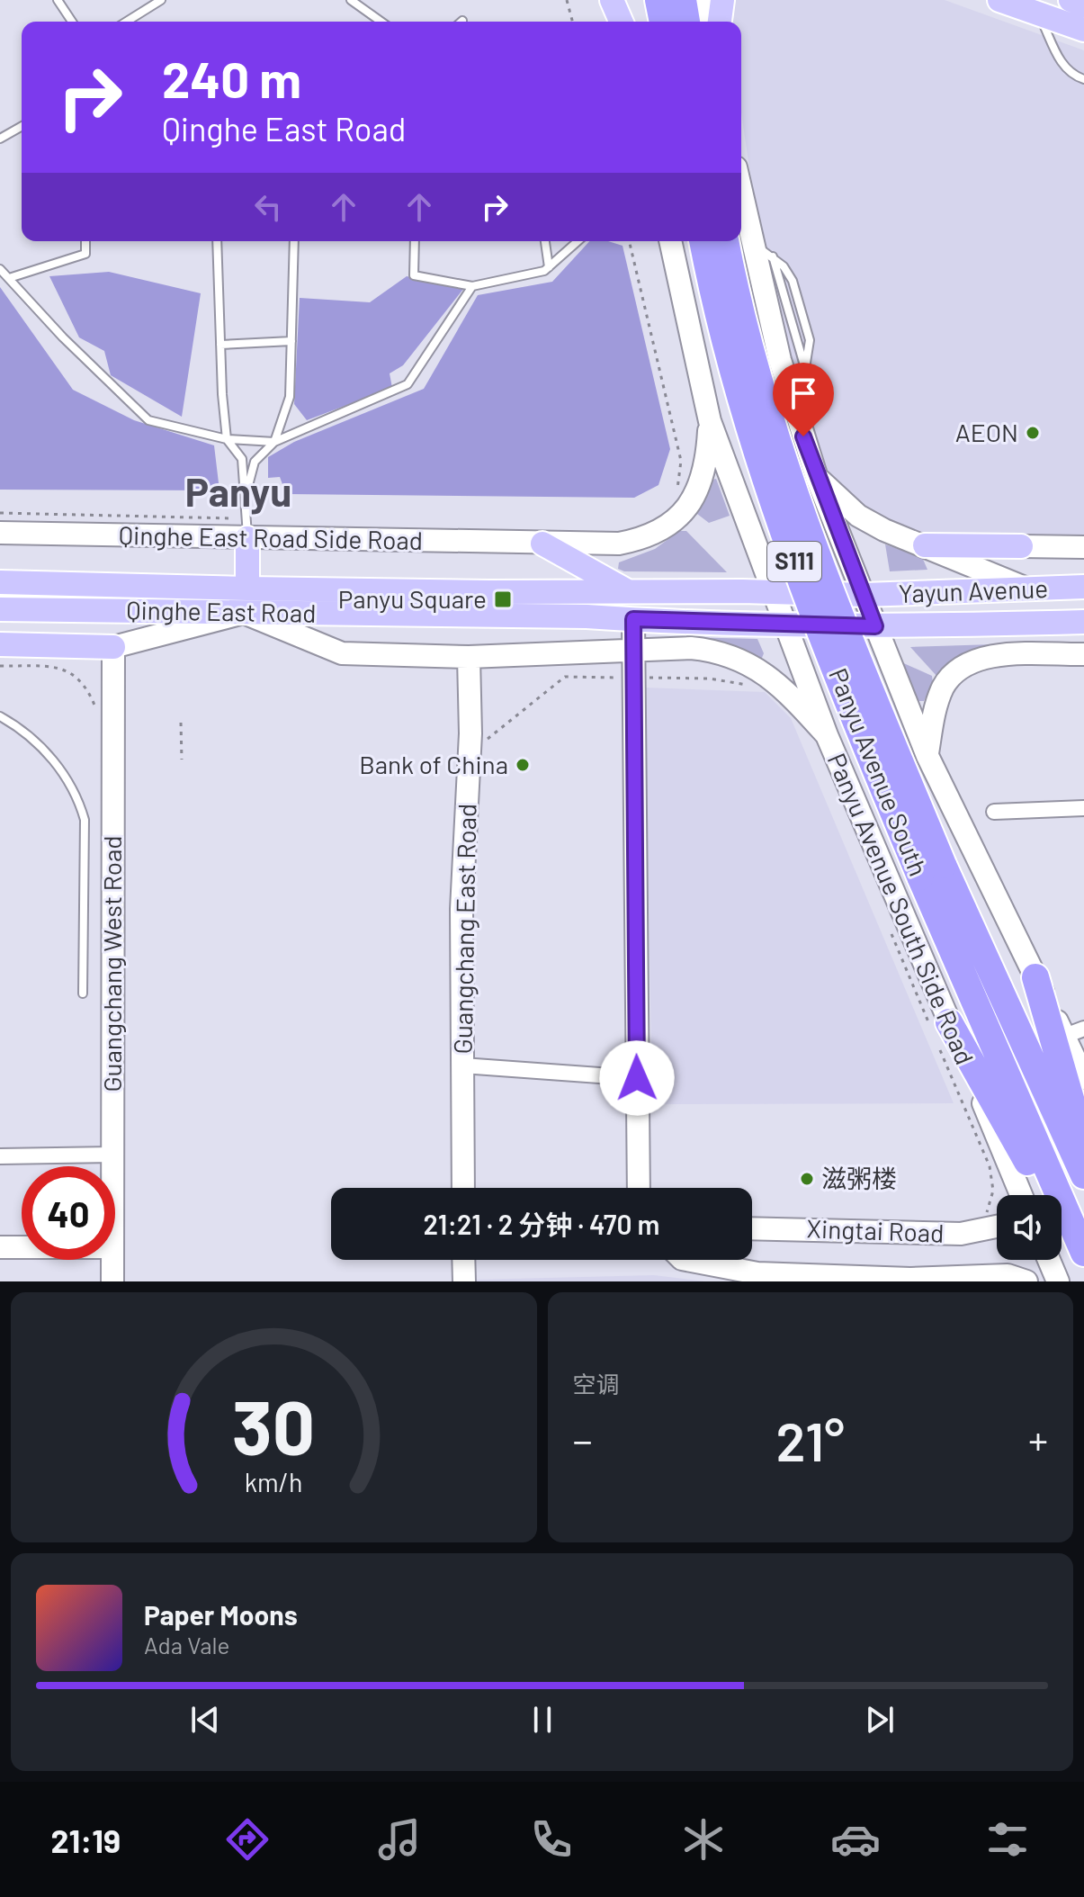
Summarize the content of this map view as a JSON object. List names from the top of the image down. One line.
{"streets":{"highway":["S111","Panyu Avenue South"],"main road":["Qinghe East Road Side Road","Yayun Avenue","Qinghe East Road","Panyu Avenue South Side Road","Guangchang East Road","Guangchang West Road","Xingtai Road"]},"crossings":[["Qinghe East Road Side Road","Panyu Avenue South Side Road"],["Yayun Avenue","Qinghe East Road"],["Qinghe East Road","Panyu Avenue South Side Road"]],"districts":["Panyu"],"places":{"other":["AEON","Bank of China","滋粥楼"],"transit":["Panyu Square"]},"page":{"turn":["240 m","Qinghe East Road"],"limit":"40","trip":"21:21 · 2 分钟 · 470 m","tile":"空调","heat":["−","21°","+"],"song":["Paper Moons","Ada Vale"],"tabs":"21:19","gauge":["30","km/h"]}}
